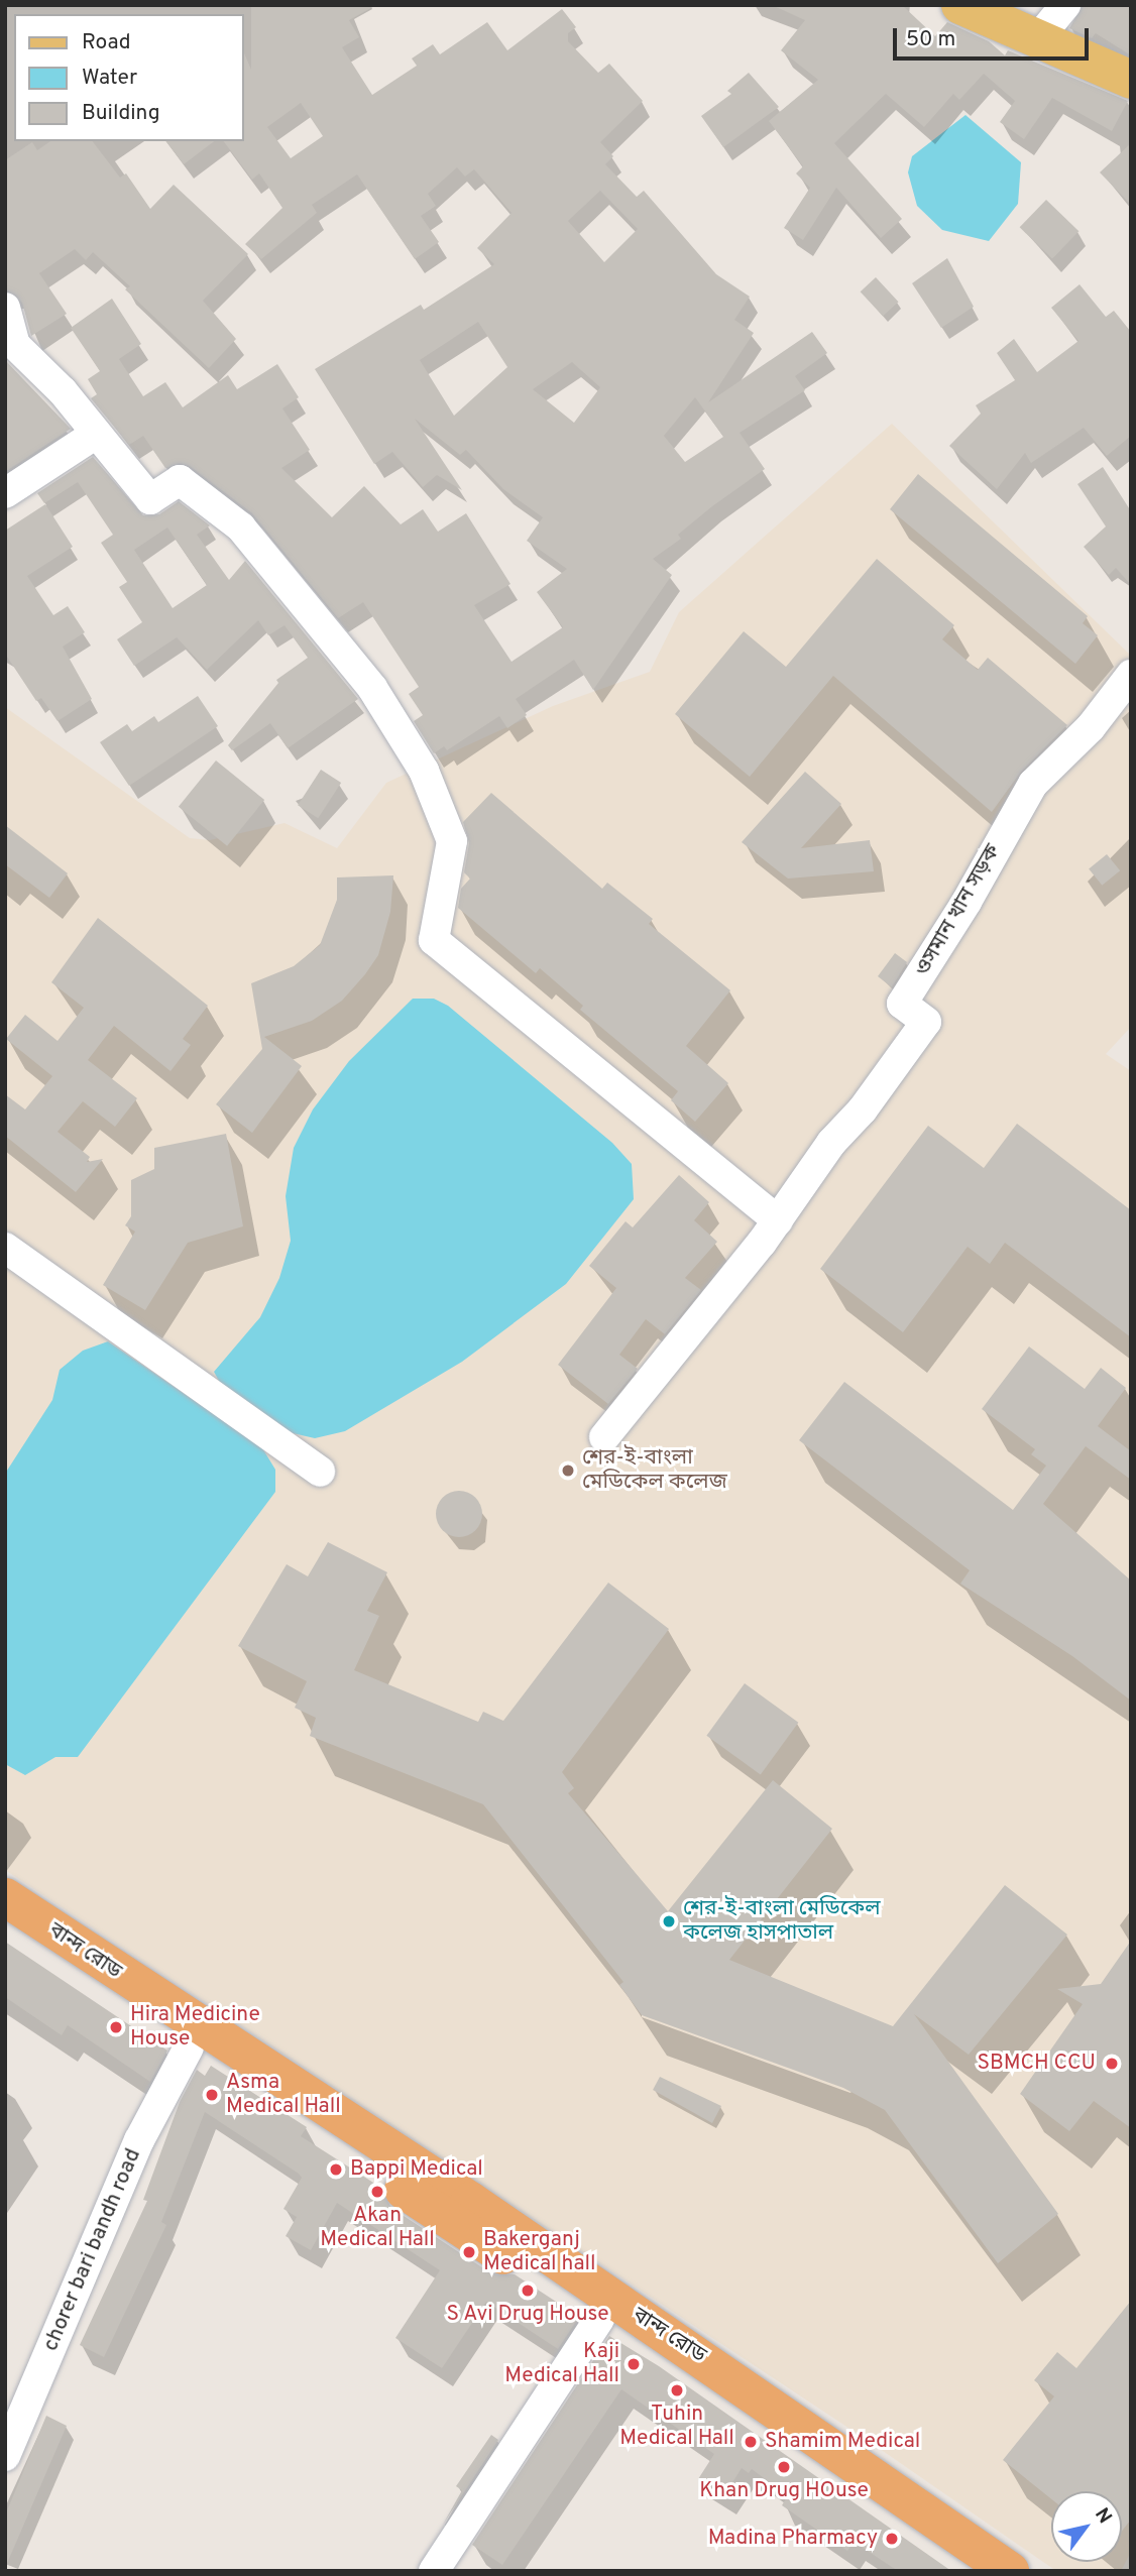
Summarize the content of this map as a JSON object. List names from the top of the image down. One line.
{"streets":{"highway":["বান্দ রোড"],"street":["ওসমান খান সড়ক","chorer bari bandh road"]},"crossings":[["বান্দ রোড","chorer bari bandh road"]],"places":["শের-ই-বাংলা মেডিকেল কলেজ","শের-ই-বাংলা মেডিকেল কলেজ হাসপাতাল","Hira Medicine House","SBMCH CCU","Asma Medical Hall","Bappi Medical","Akan Medical Hall","Bakerganj Medical hall","S Avi Drug House","Kaji Medical Hall","Tuhin Medical Hall","Shamim Medical","Khan Drug HOuse","Madina Pharmacy"],"legend":["Road","Water","Building"],"scale_bar":"50 m","north":"top right"}
